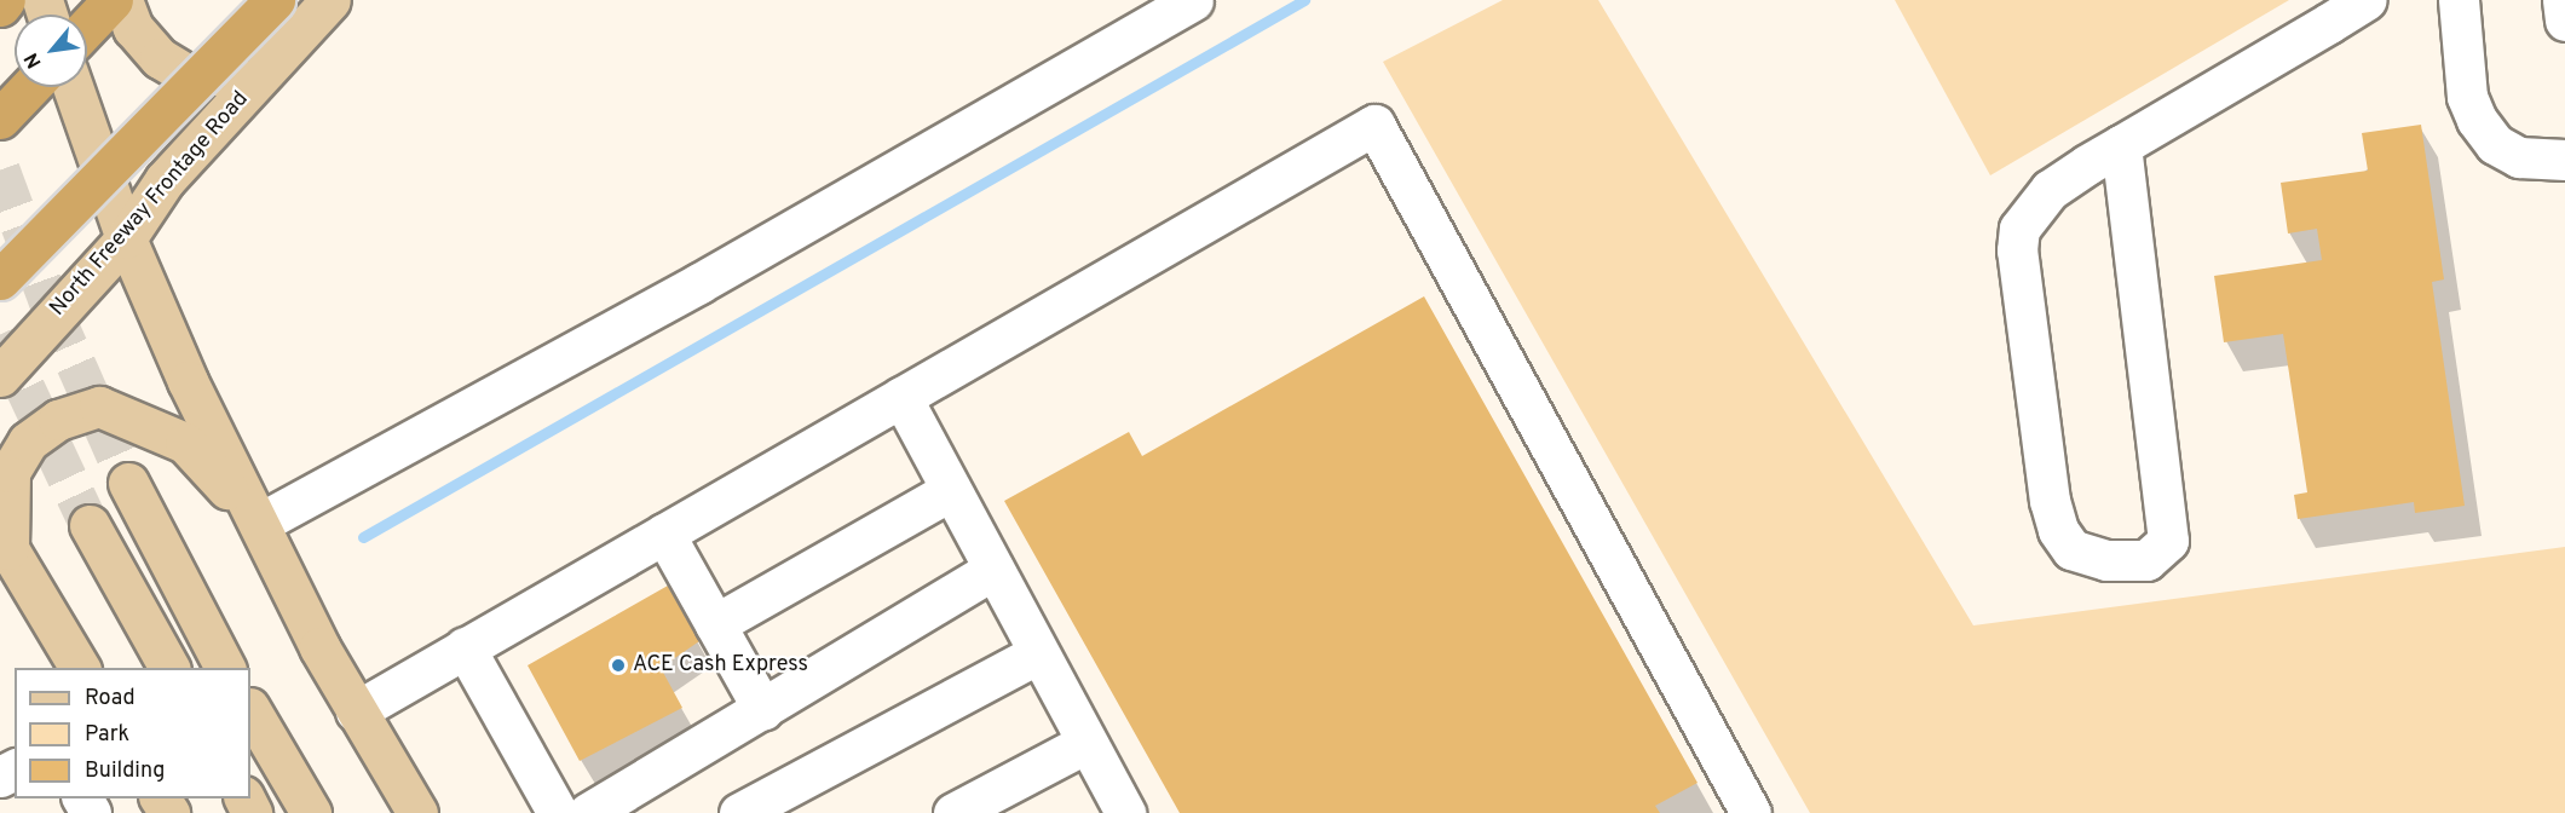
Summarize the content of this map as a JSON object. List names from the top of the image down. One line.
{"streets":{"main road":["North Freeway Frontage Road"]},"places":["ACE Cash Express"],"legend":["Road","Park","Building"],"north":"bottom left"}
